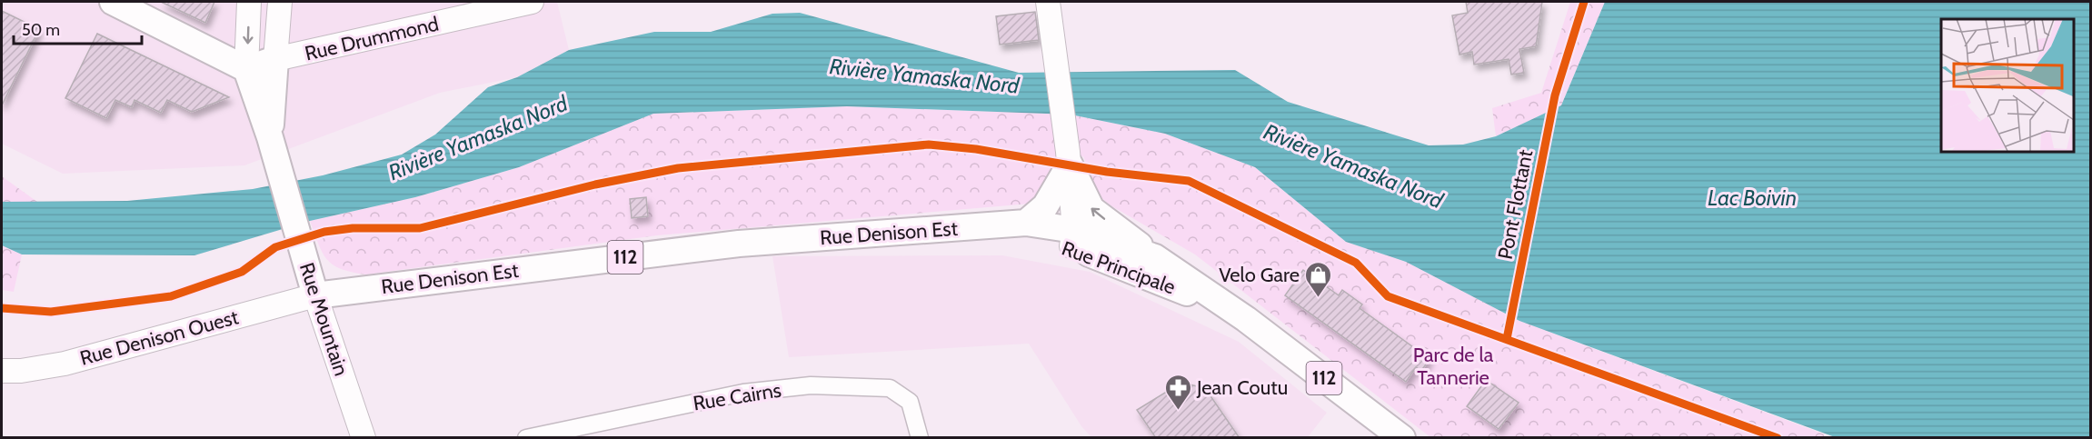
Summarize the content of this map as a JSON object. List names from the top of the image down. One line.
{"streets":{"main road":["Rue Denison Est","112","Rue Principale","Rue Mountain"],"street":["Rue Drummond","Rue Denison Ouest","Rue Cairns"],"cycle path":["Pont Flottant"]},"crossings":[["Rue Drummond","Rue Mountain"],["Rue Denison Est","Rue Principale"],["Rue Denison Est","Rue Mountain"],["Rue Denison Est","Rue Denison Ouest"],["Rue Mountain","Rue Denison Ouest"]],"water":["Rivière Yamaska Nord","Lac Boivin"],"parks":["Parc de la Tannerie"],"places":{"shop":["Velo Gare"],"pharmacy":["Jean Coutu"]},"scale_bar":"50 m"}
